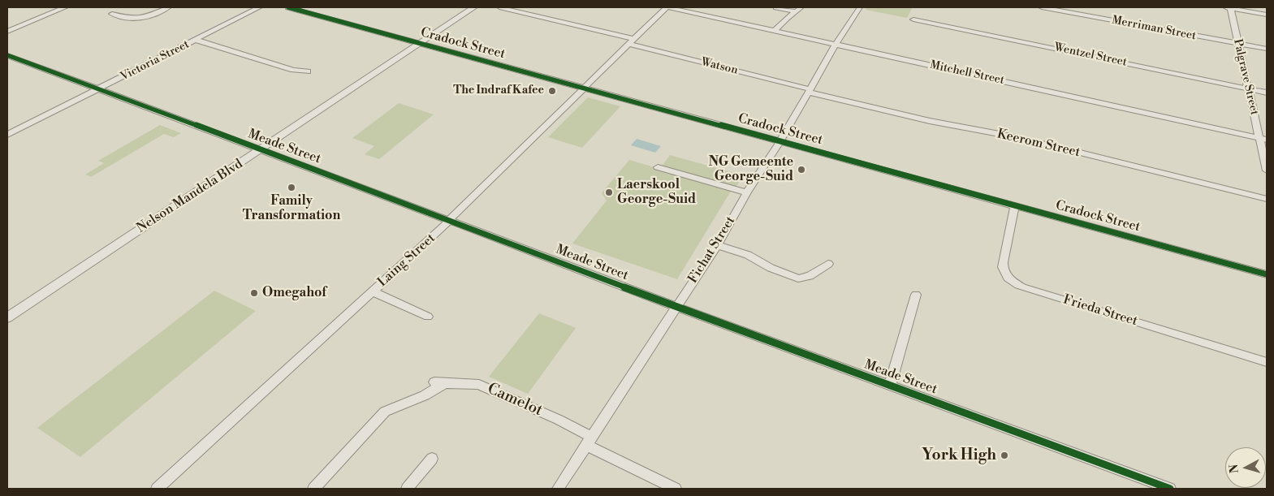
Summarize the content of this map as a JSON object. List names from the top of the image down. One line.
{"streets":{"street":["Merriman Street","Cradock Street","Wentzel Street","Victoria Street","Watson","Mitchell Street","Palgrave Street","Keerom Street","Meade Street","Nelson Mandela Blvd","Fichat Street","Laing Street","Frieda Street","Camelot"]},"crossings":[["Merriman Street","Palgrave Street"],["Cradock Street","Nelson Mandela Blvd"],["Cradock Street","Fichat Street"],["Cradock Street","Laing Street"],["Cradock Street","Frieda Street"],["Wentzel Street","Palgrave Street"],["Victoria Street","Meade Street"],["Watson","Keerom Street"],["Watson","Fichat Street"],["Watson","Laing Street"],["Mitchell Street","Palgrave Street"],["Mitchell Street","Fichat Street"],["Mitchell Street","Laing Street"],["Keerom Street","Fichat Street"],["Meade Street","Nelson Mandela Blvd"],["Meade Street","Fichat Street"],["Meade Street","Laing Street"],["Fichat Street","Camelot"]],"places":["The Indraf Kafee","NG Gemeente George-Suid","Family Transformation","Laerskool George-Suid","Omegahof","York High"],"north":"left"}
